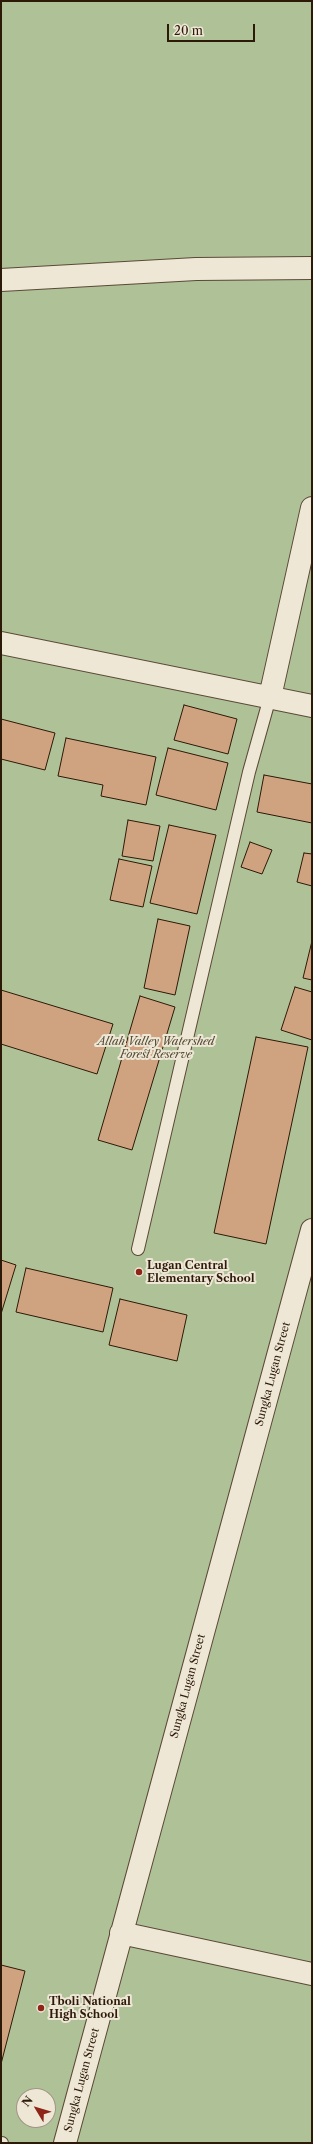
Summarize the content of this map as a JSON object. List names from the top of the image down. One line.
{"streets":{"street":["Sungka Lugan Street"]},"parks":["Allah Valley Watershed Forest Reserve"],"places":["Lugan Central Elementary School","Tboli National High School"],"scale_bar":"20 m","north":"top left"}
